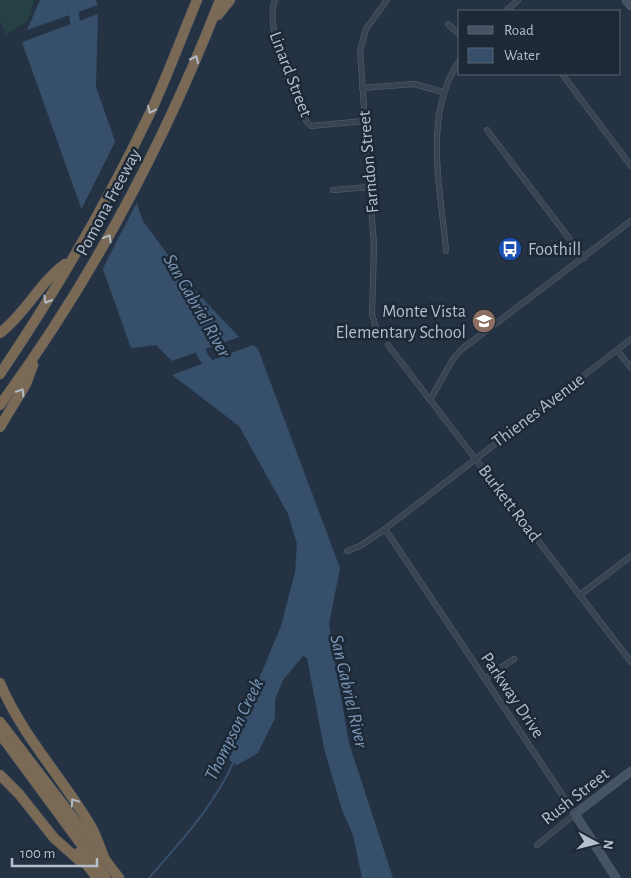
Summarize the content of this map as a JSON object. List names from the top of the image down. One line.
{"streets":{"highway":["Pomona Freeway"],"street":["Linard Street","Farndon Street","Thienes Avenue","Burkett Road","Parkway Drive","Rush Street"]},"crossings":[["Linard Street","Farndon Street"],["Thienes Avenue","Burkett Road"],["Thienes Avenue","Parkway Drive"],["Parkway Drive","Rush Street"]],"water":["San Gabriel River","Thompson Creek"],"places":{"bus stop":["Foothill"],"school or university":["Monte Vista Elementary School"]},"legend":["Road","Water"],"scale_bar":"100 m","north":"right"}
